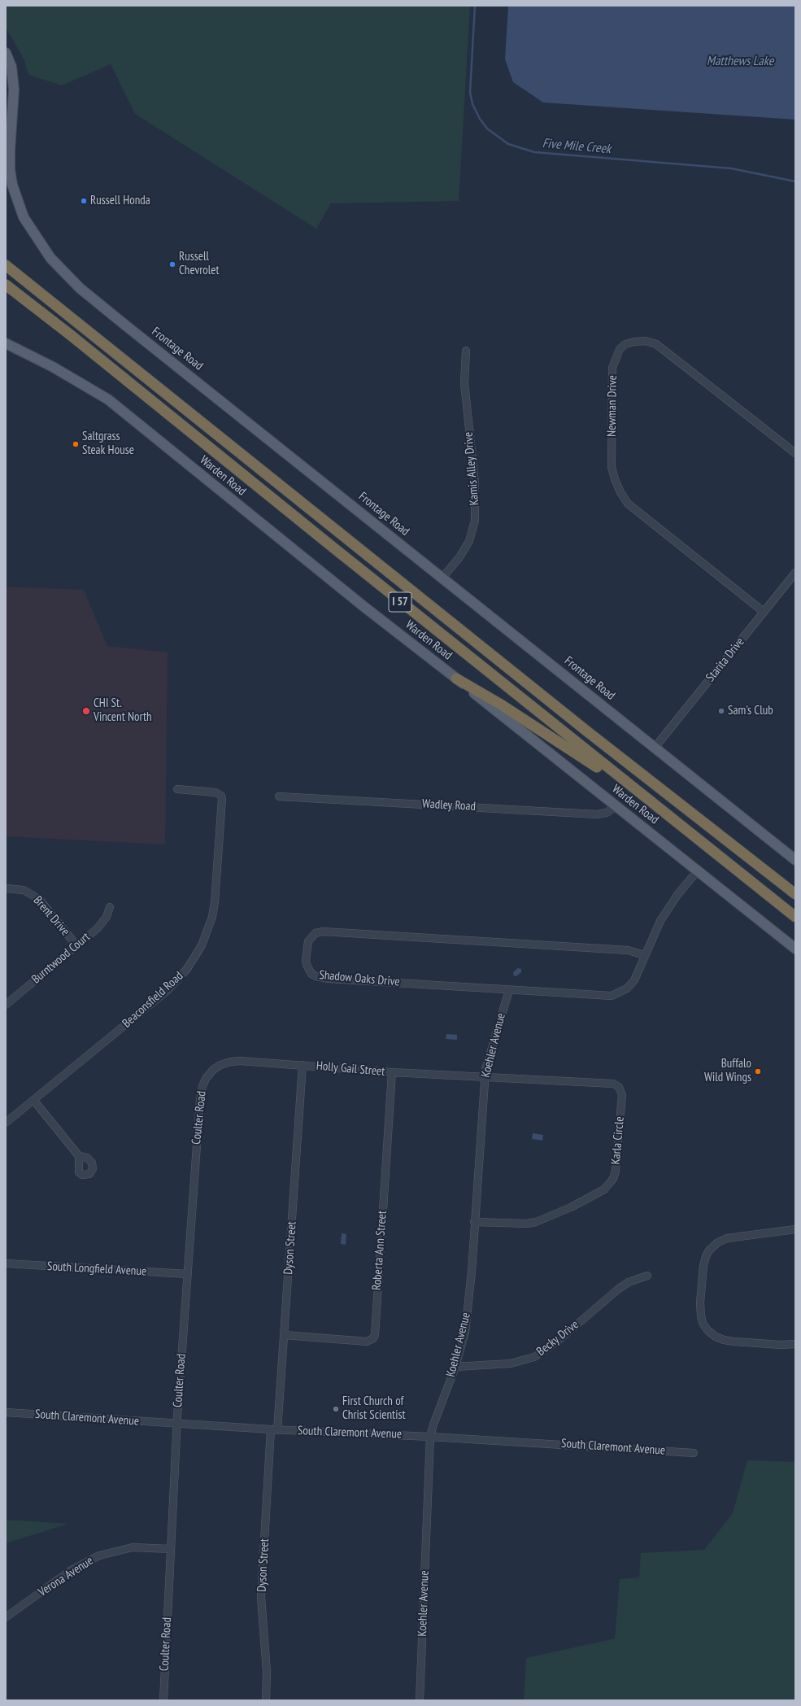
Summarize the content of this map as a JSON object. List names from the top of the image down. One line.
{"streets":{"highway":["I 57"],"main road":["Frontage Road","Warden Road"],"street":["Newman Drive","Kamis Alley Drive","Starita Drive","Wadley Road","Brent Drive","Burntwood Court","Shadow Oaks Drive","Beaconsfield Road","Koehler Avenue","Holly Gail Street","Coulter Road","Karla Circle","Dyson Street","Roberta Ann Street","South Longfield Avenue","Becky Drive","South Claremont Avenue","Verona Avenue"]},"crossings":[["Frontage Road","Kamis Alley Drive"],["Frontage Road","Starita Drive"],["Newman Drive","Starita Drive"],["Warden Road","Wadley Road"],["Warden Road","Shadow Oaks Drive"],["Brent Drive","Burntwood Court"],["Shadow Oaks Drive","Koehler Avenue"],["Koehler Avenue","Holly Gail Street"],["Koehler Avenue","Karla Circle"],["Koehler Avenue","Becky Drive"],["Koehler Avenue","South Claremont Avenue"],["Holly Gail Street","Coulter Road"],["Holly Gail Street","Karla Circle"],["Holly Gail Street","Dyson Street"],["Holly Gail Street","Roberta Ann Street"],["Coulter Road","South Longfield Avenue"],["Coulter Road","South Claremont Avenue"],["Coulter Road","Verona Avenue"],["Dyson Street","Roberta Ann Street"],["Dyson Street","South Claremont Avenue"]],"water":["Matthews Lake","Five Mile Creek"],"places":["Russell Honda","Russell Chevrolet","Saltgrass Steak House","CHI St. Vincent North","Sam's Club","Buffalo Wild Wings","First Church of Christ Scientist"]}
